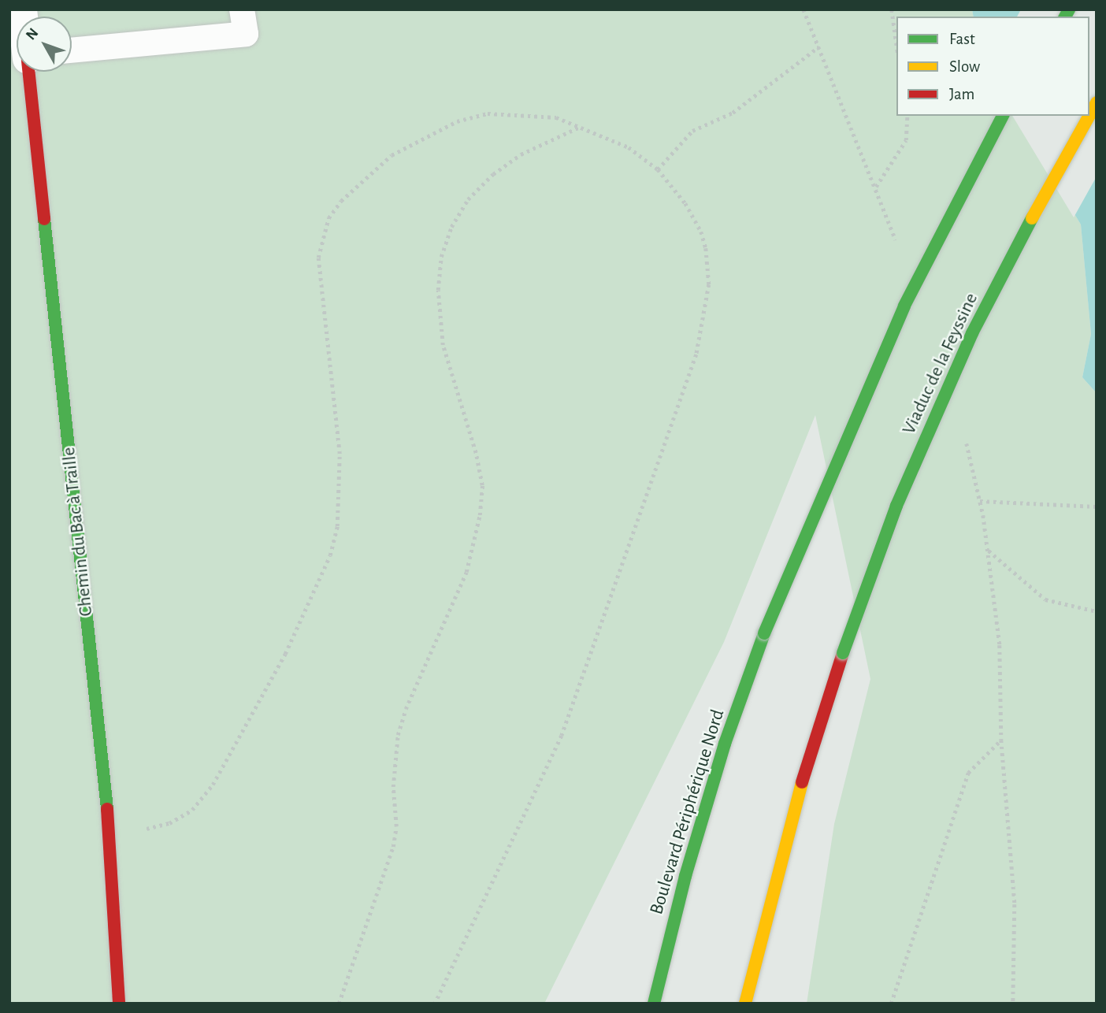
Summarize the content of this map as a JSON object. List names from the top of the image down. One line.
{"streets":{"main road":["Viaduc de la Feyssine","Chemin du Bac à Traille","Boulevard Périphérique Nord"]},"legend":["Fast","Slow","Jam"],"north":"top left"}
